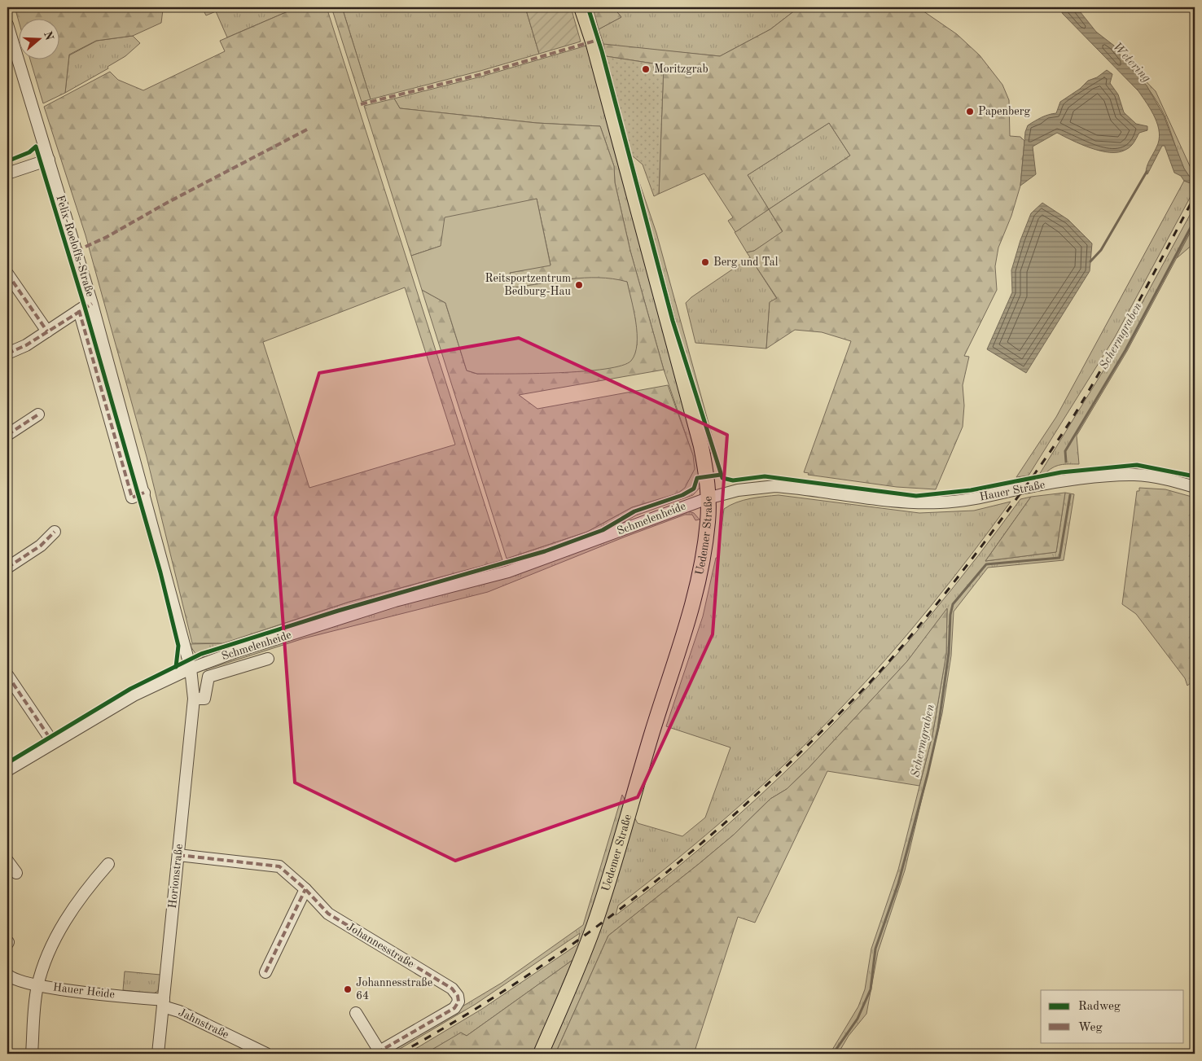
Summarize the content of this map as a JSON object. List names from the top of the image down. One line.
{"streets":{"main road":["Uedemer Straße"],"street":["Felix-Roeloffs-Straße","Hauer Straße","Schmelenheide","Horionstraße","Johannesstraße","Hauer Heide","Jahnstraße"]},"crossings":[["Felix-Roeloffs-Straße","Schmelenheide"],["Felix-Roeloffs-Straße","Horionstraße"],["Hauer Straße","Schmelenheide"],["Hauer Straße","Uedemer Straße"],["Schmelenheide","Uedemer Straße"],["Schmelenheide","Horionstraße"],["Horionstraße","Johannesstraße"],["Horionstraße","Hauer Heide"],["Horionstraße","Jahnstraße"],["Hauer Heide","Jahnstraße"]],"water":["Wetering","Schermgraben"],"places":["Moritzgrab","Papenberg","Berg und Tal","Reitsportzentrum Bedburg-Hau","Johannesstraße 64"],"legend":["Radweg","Weg"],"north":"right"}
